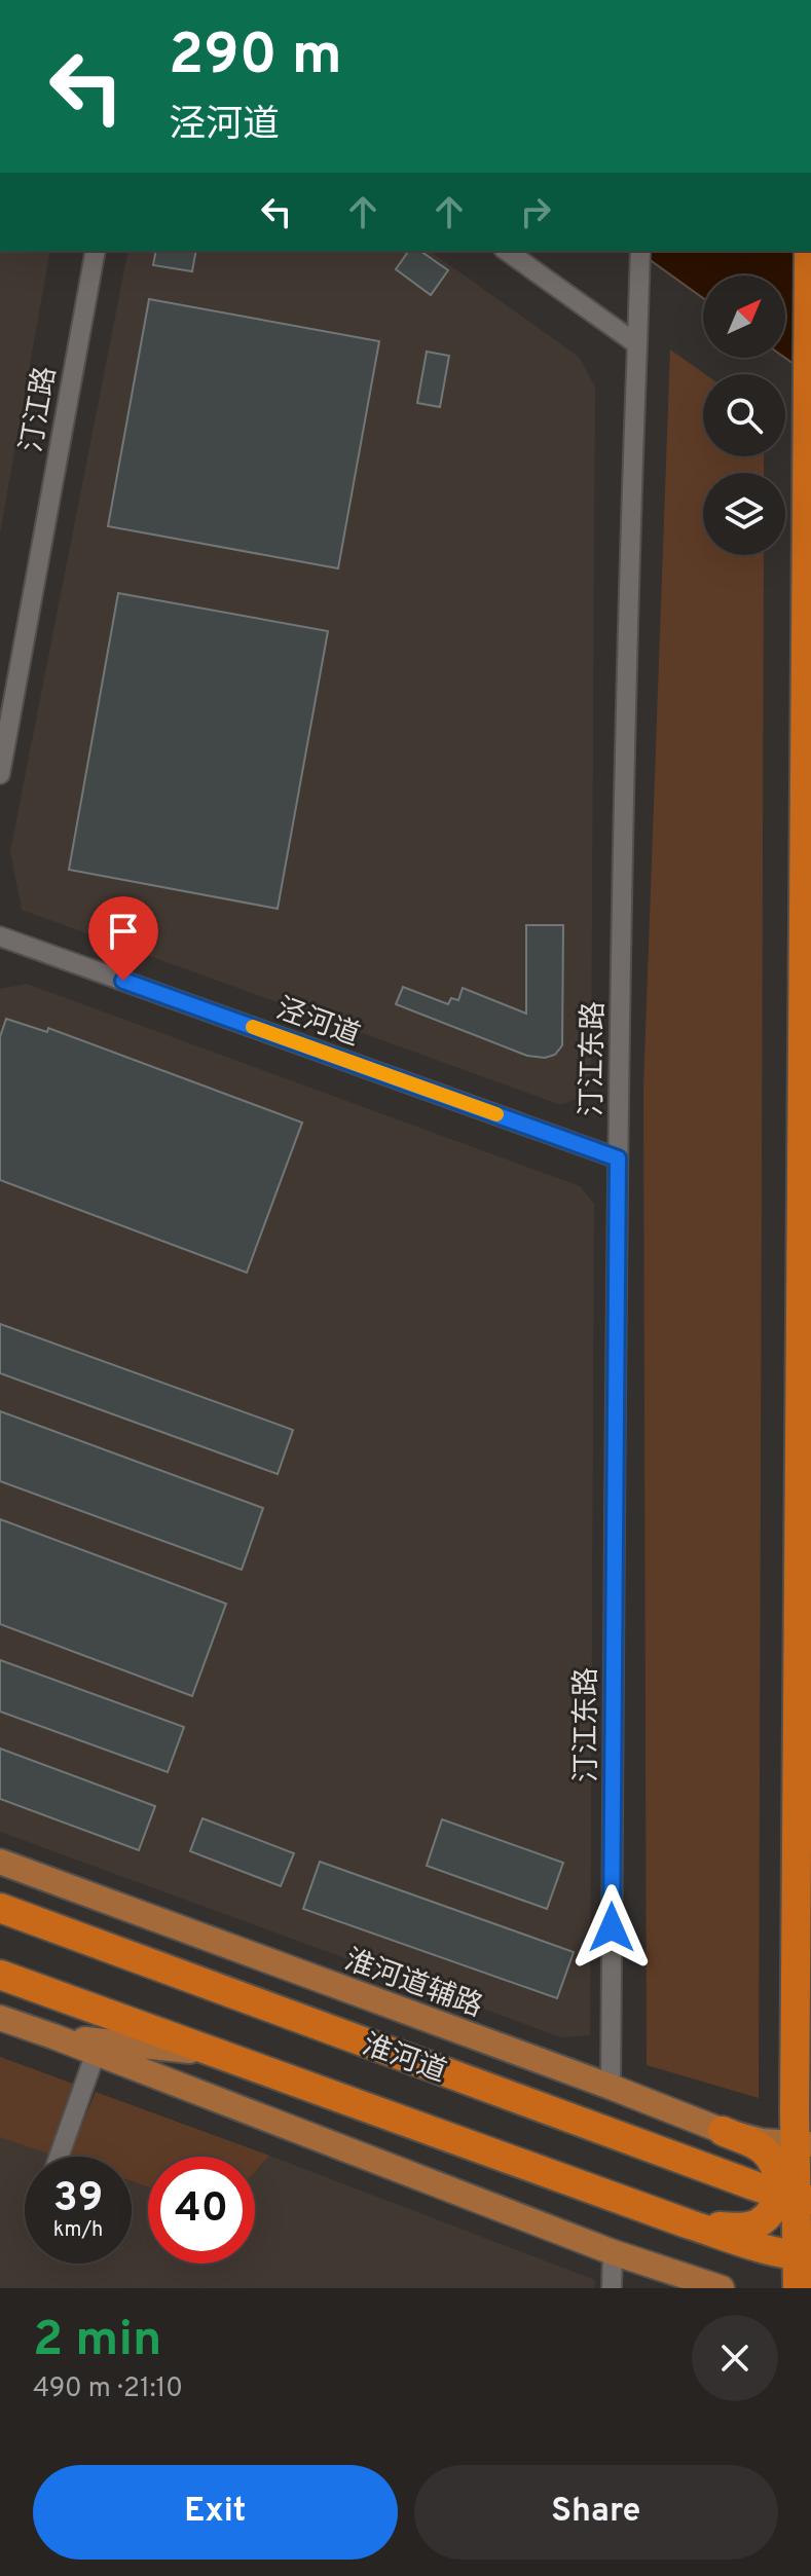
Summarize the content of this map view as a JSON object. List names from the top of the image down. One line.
{"streets":{"highway":["淮河道"],"main road":["淮河道辅路"],"street":["汀江路","泾河道","汀江东路"]},"crossings":[["泾河道","汀江东路"],["汀江东路","淮河道辅路"]],"north":"top right","page":{"turn":["290 m","泾河道"],"speed":"39 km/h","limit":"40","heading":["2 min","490 m · 21:10"],"buttons":["Exit","Share"]}}
